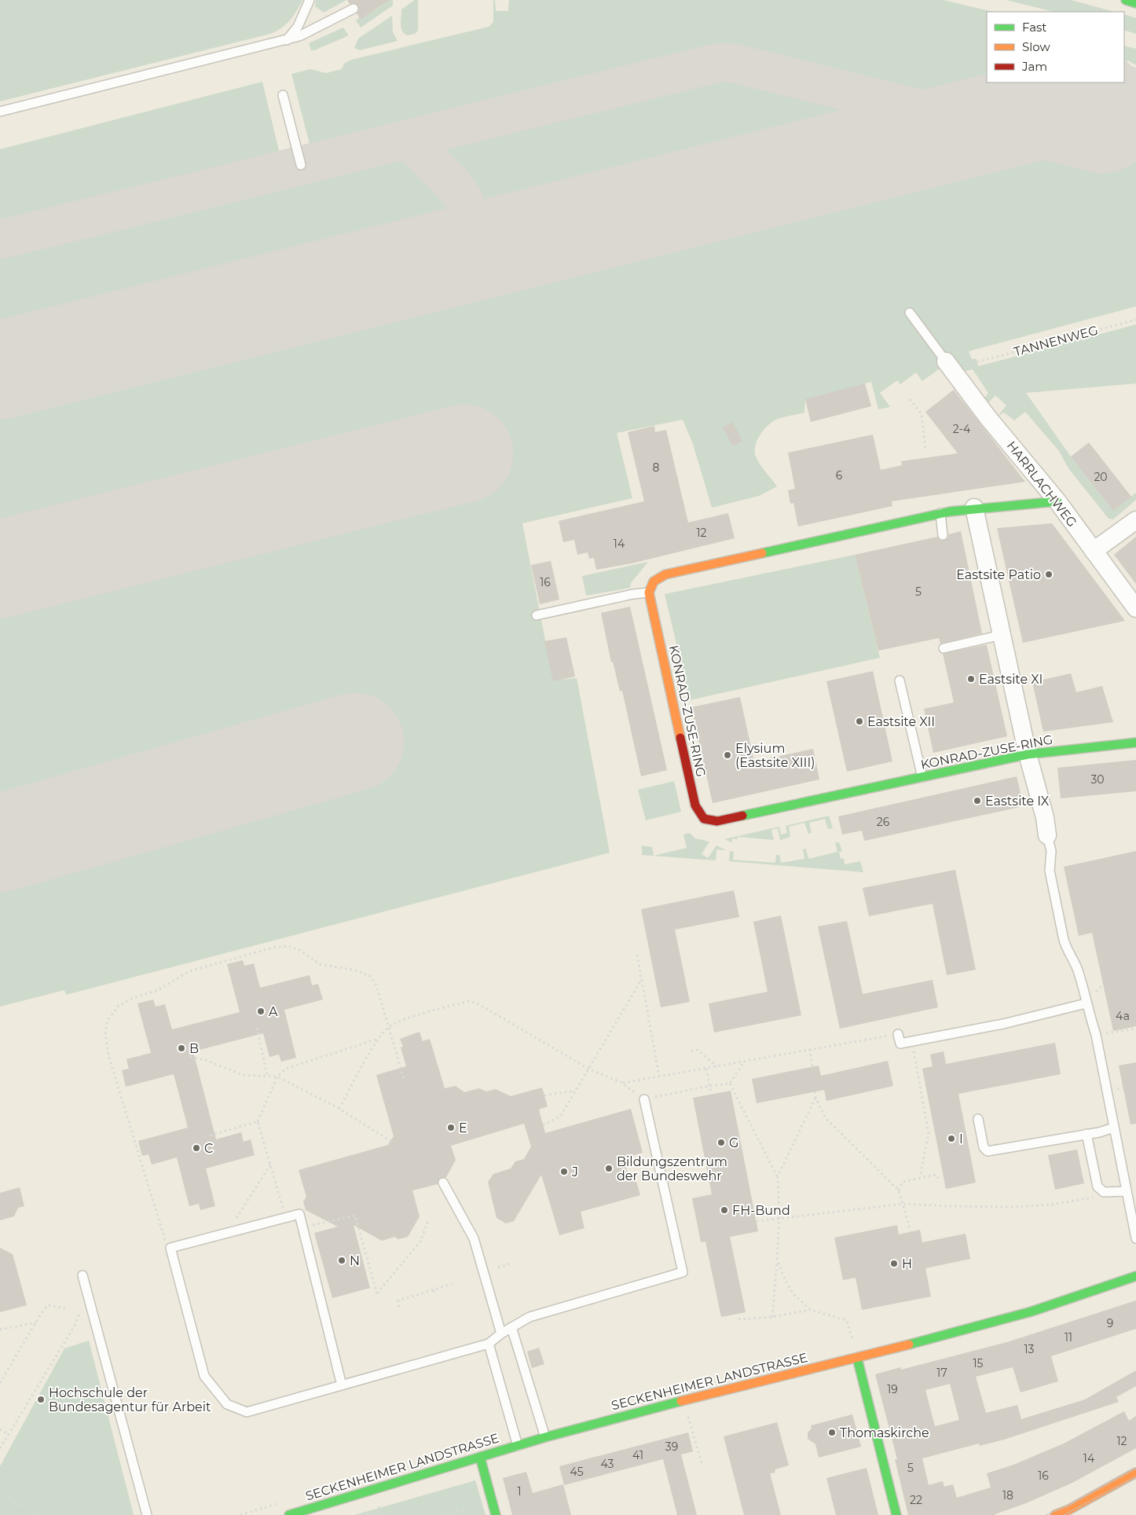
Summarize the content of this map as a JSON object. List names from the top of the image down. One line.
{"streets":{"street":["HARRLACHWEG","KONRAD-ZUSE-RING","SECKENHEIMER LANDSTRASSE"],"path":["TANNENWEG"]},"places":["Eastsite Patio","Eastsite XI","Eastsite XII","Elysium (Eastsite XIII)","Eastsite IX","A","B","E","I","G","C","Bildungszentrum der Bundeswehr","J","FH-Bund","N","H","Hochschule der Bundesagentur für Arbeit","Thomaskirche"],"house_numbers":["2-4","8","6","20","12","14","16","5","30","26","4a","9","11","13","15","17","19","12","39","41","14","43","5","45","16","1","18","22"],"legend":["Fast","Slow","Jam"]}
